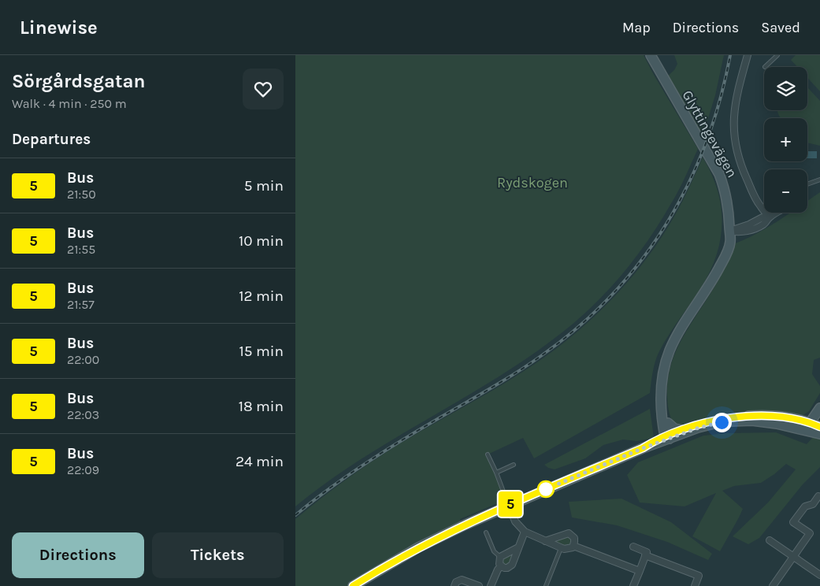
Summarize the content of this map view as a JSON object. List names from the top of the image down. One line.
{"streets":{"street":["Glyttingevägen"]},"parks":["Rydskogen"],"lines":["bus line 5"],"page":{"header":"Linewise","nav":["Map","Directions","Saved"],"heading":[["Sörgårdsgatan","Walk · 4 min · 250 m"],"Departures"],"on_map":"5","map_buttons":["+","−"],"list":[{"mark":"5","name":"Bus","note":"21:50","value":"5 min"},{"mark":"5","name":"Bus","note":"21:55","value":"10 min"},{"mark":"5","name":"Bus","note":"21:57","value":"12 min"},{"mark":"5","name":"Bus","note":"22:00","value":"15 min"},{"mark":"5","name":"Bus","note":"22:03","value":"18 min"},{"mark":"5","name":"Bus","note":"22:09","value":"24 min"}],"buttons":["Directions","Tickets"]}}
